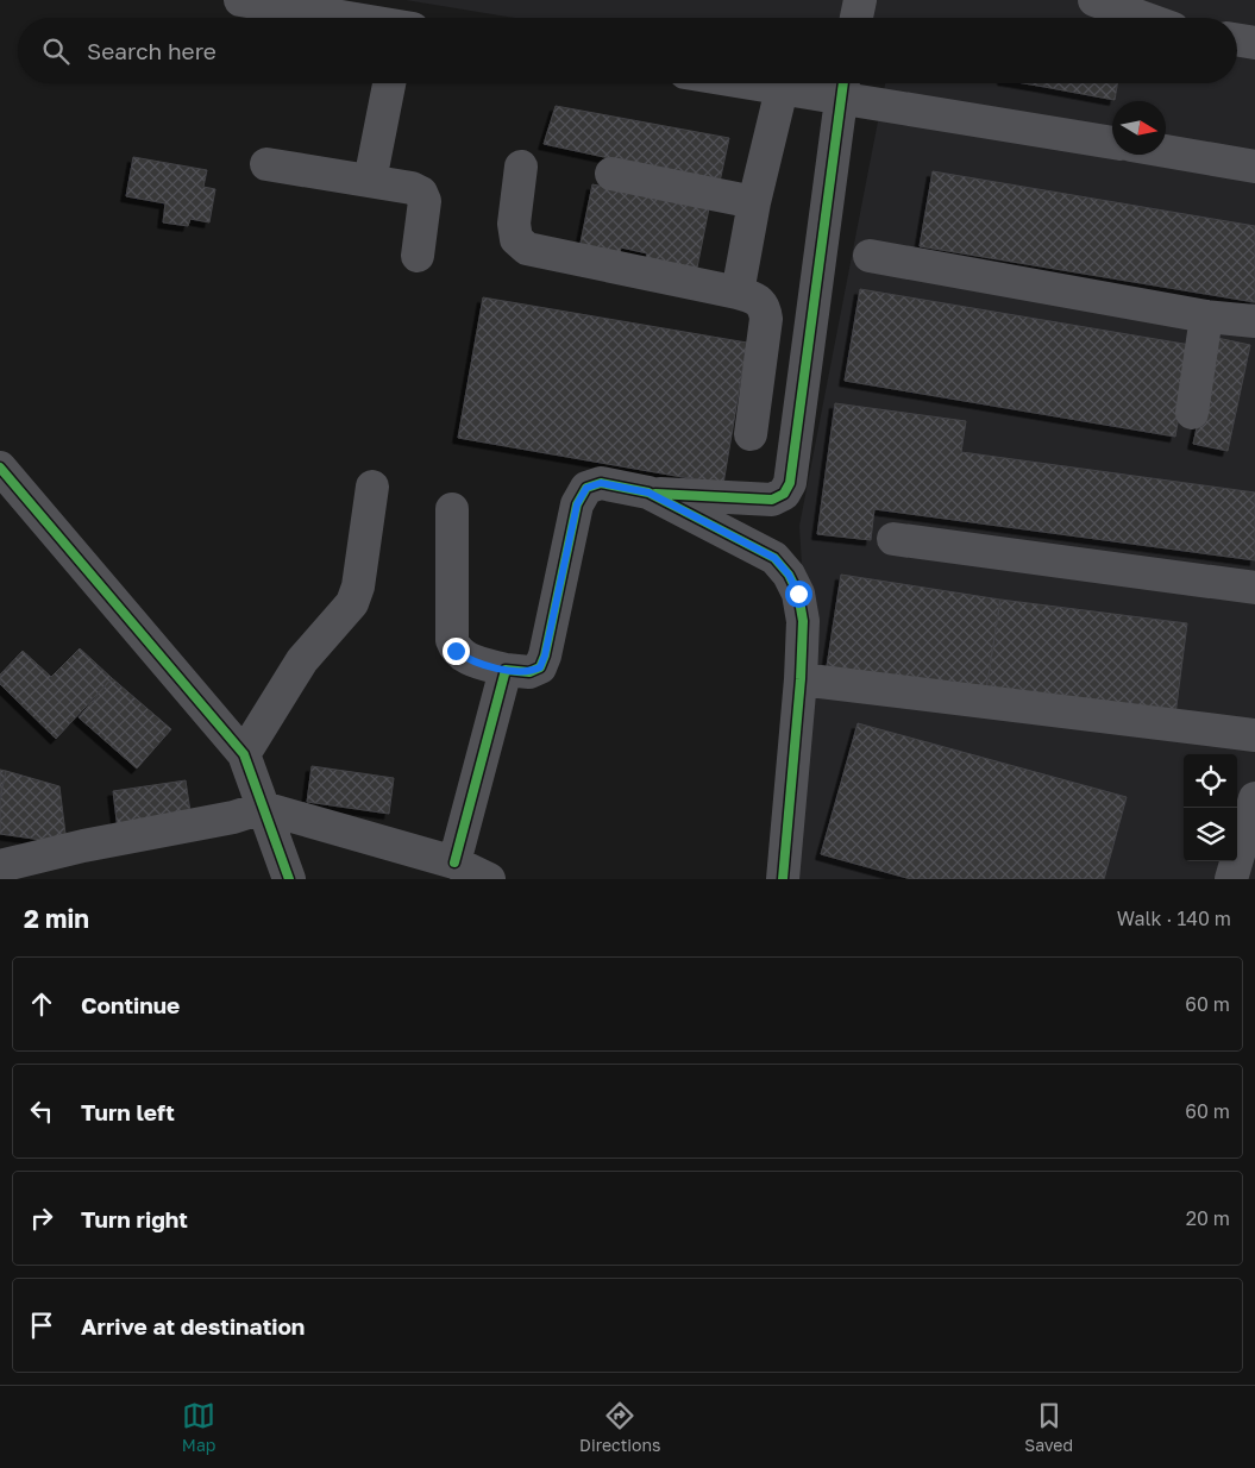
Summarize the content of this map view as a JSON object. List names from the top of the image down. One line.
{"north":"right","page":{"search":"Search here","heading":["2 min","Walk · 140 m"],"list":[["Continue","60 m"],["Turn left","60 m"],["Turn right","20 m"],"Arrive at destination"],"nav":["Map","Directions","Saved"]}}
